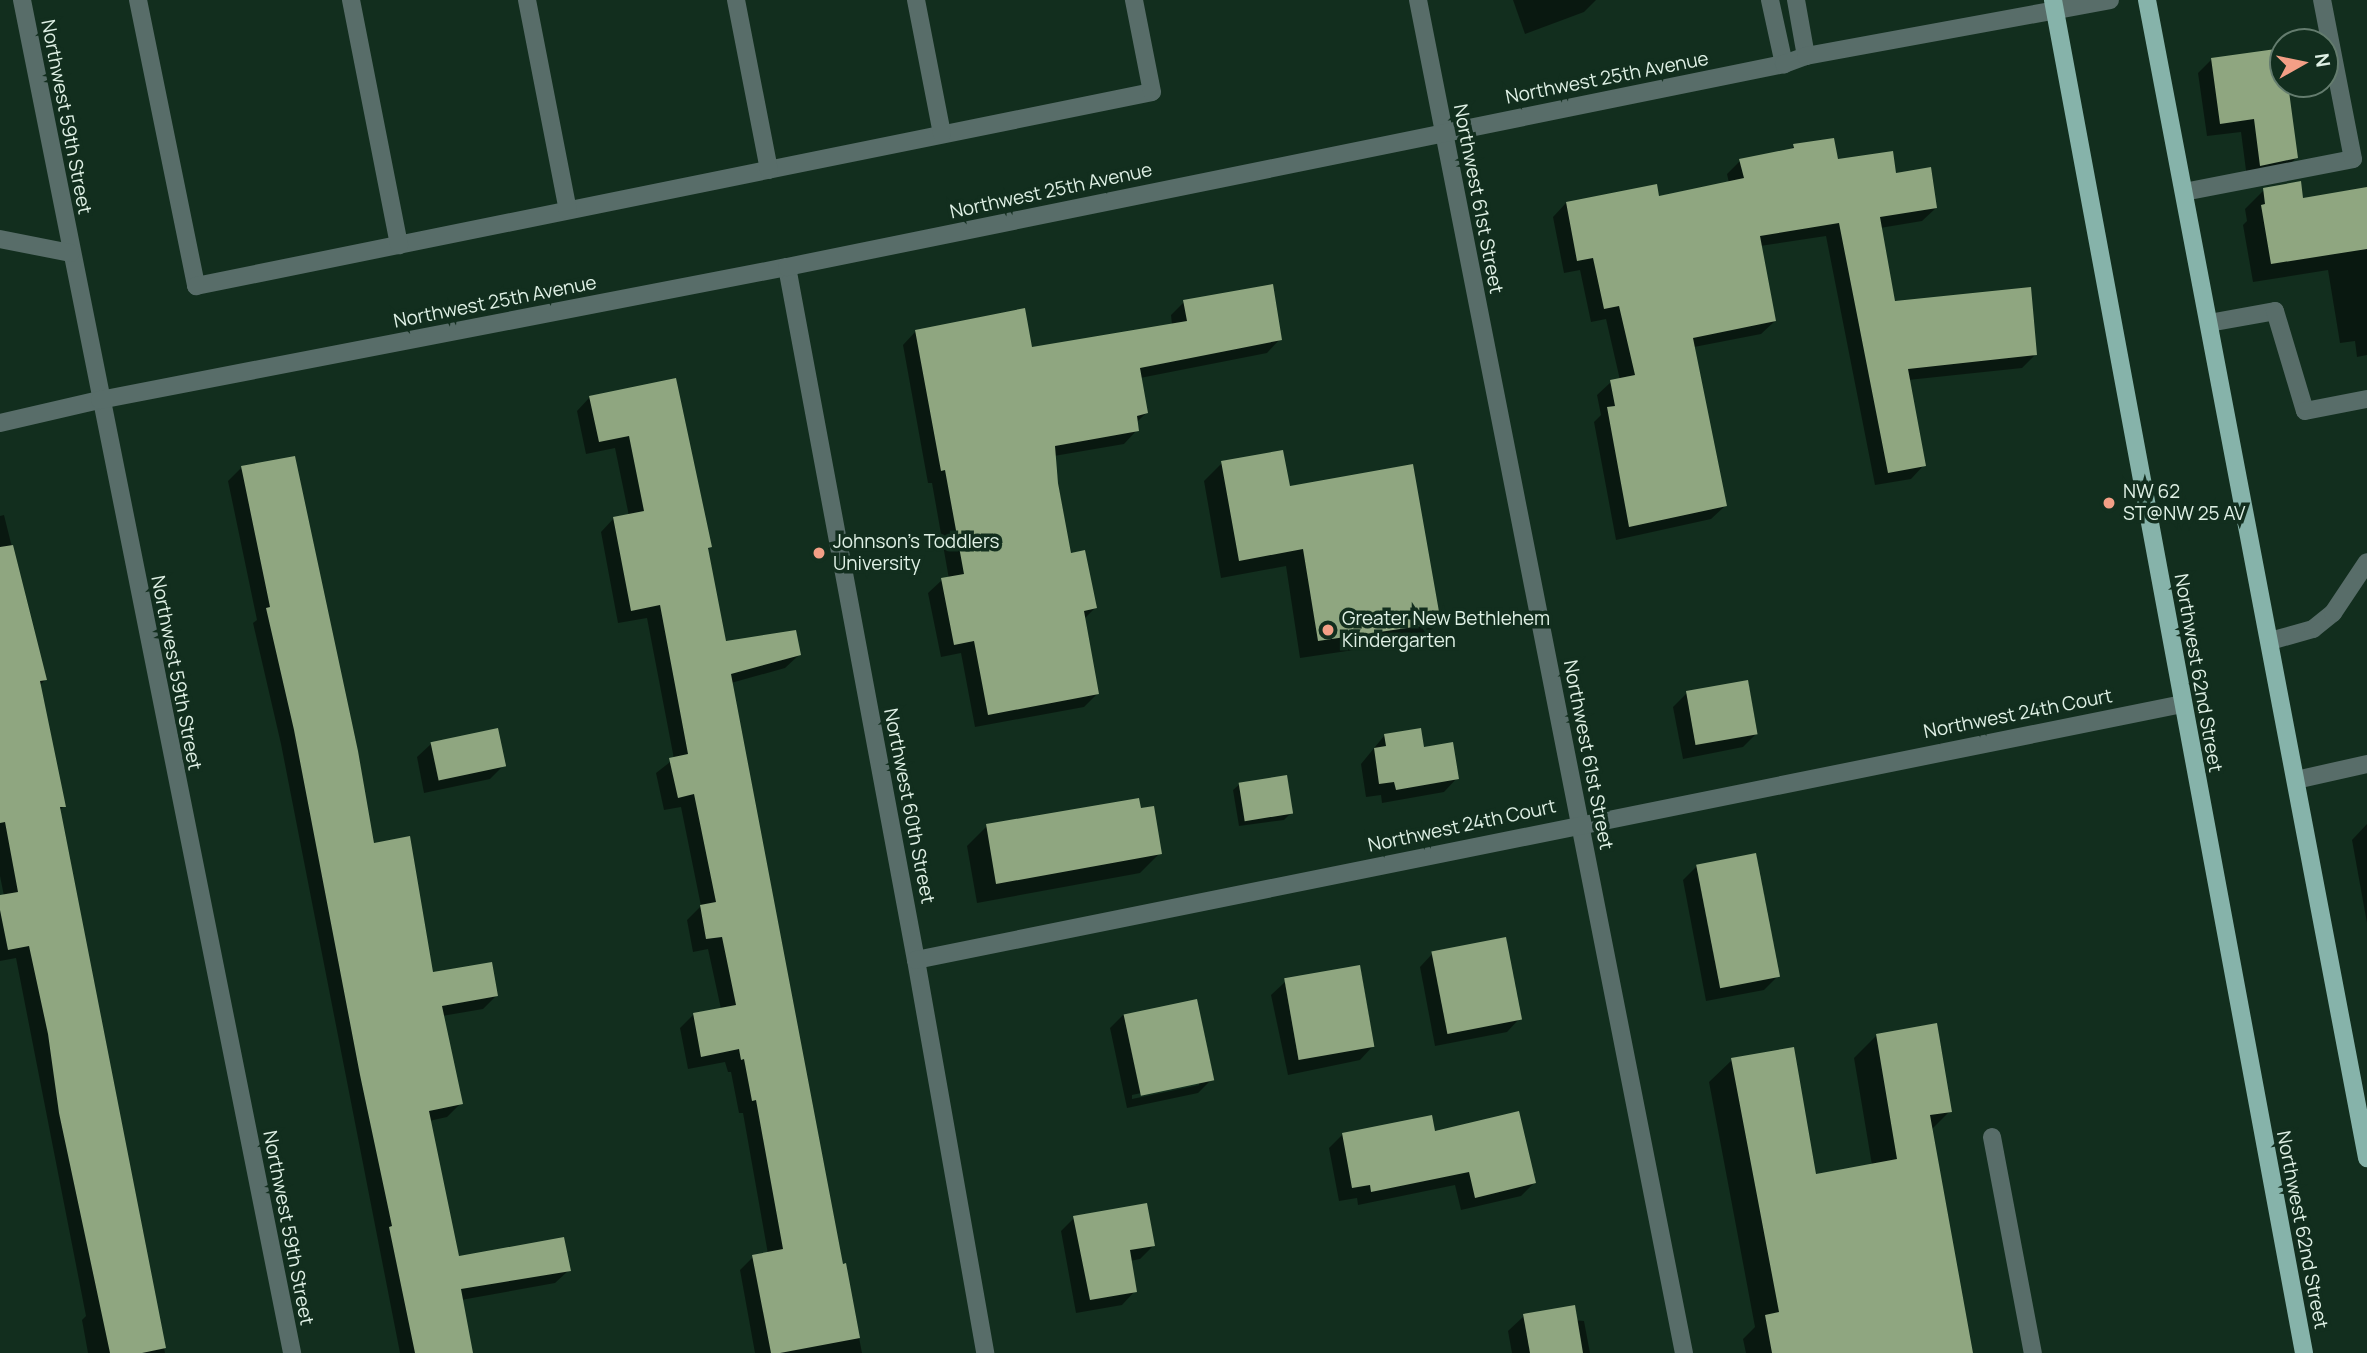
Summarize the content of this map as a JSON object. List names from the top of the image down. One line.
{"streets":{"main road":["Northwest 62nd Street"],"street":["Northwest 25th Avenue","Northwest 59th Street","Northwest 61st Street","Northwest 24th Court","Northwest 60th Street"]},"crossings":[["Northwest 25th Avenue","Northwest 59th Street"],["Northwest 25th Avenue","Northwest 61st Street"],["Northwest 25th Avenue","Northwest 62nd Street"],["Northwest 25th Avenue","Northwest 60th Street"],["Northwest 61st Street","Northwest 24th Court"],["Northwest 62nd Street","Northwest 24th Court"],["Northwest 24th Court","Northwest 60th Street"]],"places":["NW 62 ST@NW 25 AV","Johnson's Toddlers University","Greater New Bethlehem Kindergarten"],"north":"right"}
